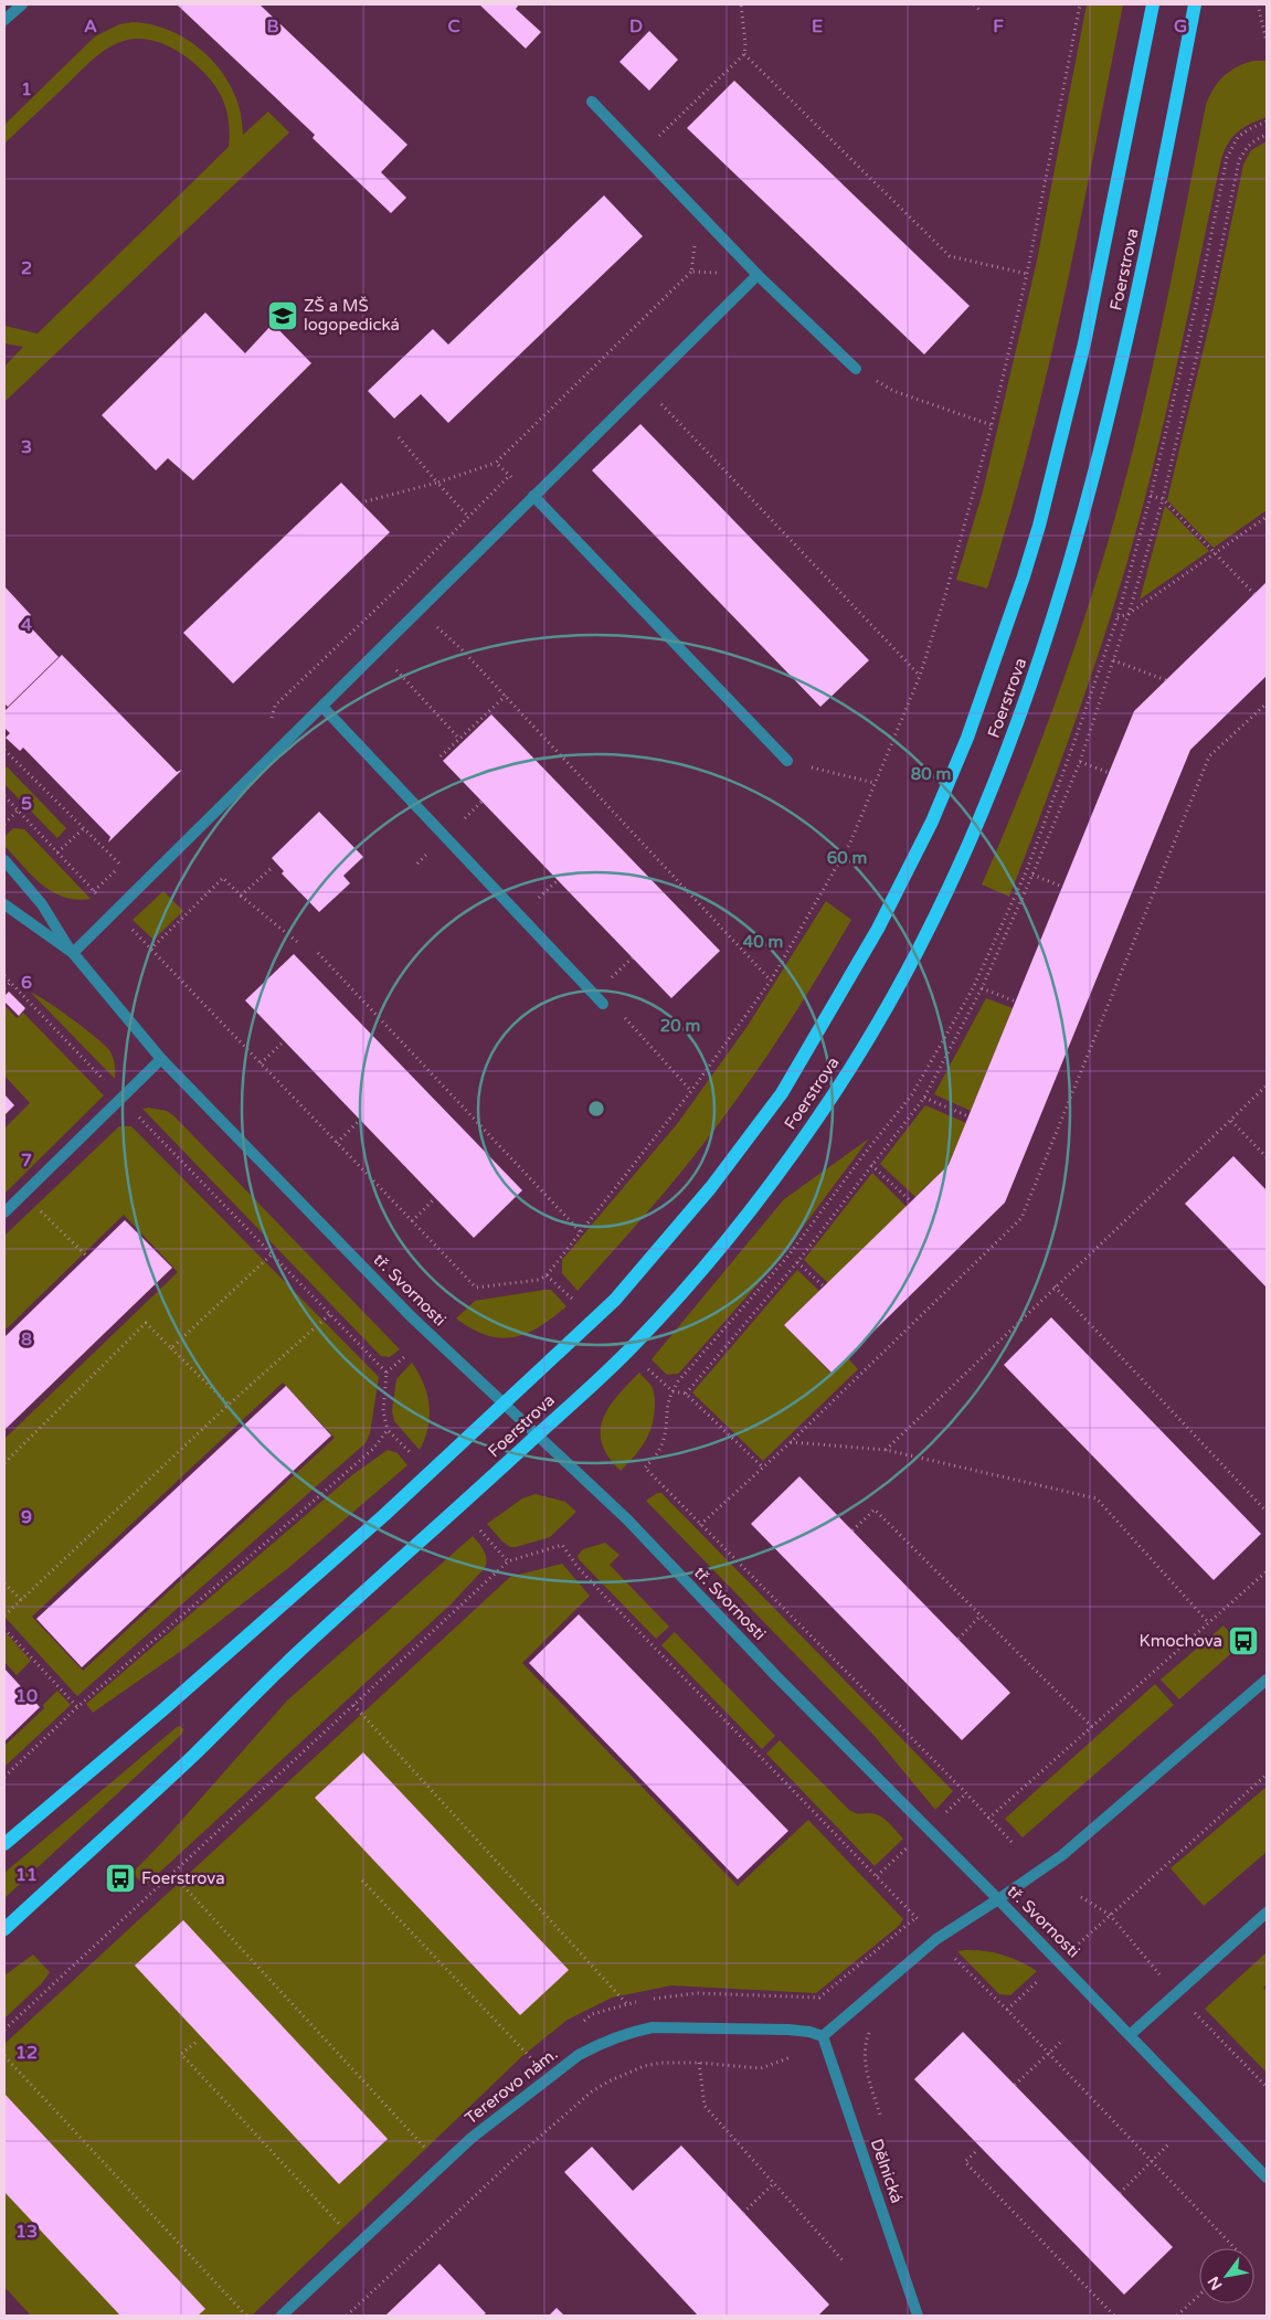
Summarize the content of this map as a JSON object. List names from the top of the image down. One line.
{"streets":{"main road":["Foerstrova"],"street":["tř. Svornosti","Tererovo nám.","Dělnická"]},"crossings":[["Foerstrova","tř. Svornosti"],["Tererovo nám.","Dělnická"]],"places":{"school or university":["ZŠ a MŠ logopedická"],"bus stop":["Kmochova","Foerstrova"]},"north":"bottom left","grid":{"columns":["A","B","C","D","E","F","G"],"rows":["1","2","3","4","5","6","7","8","9","10","11","12","13"]},"rings":["80 m","60 m","40 m","20 m"]}
